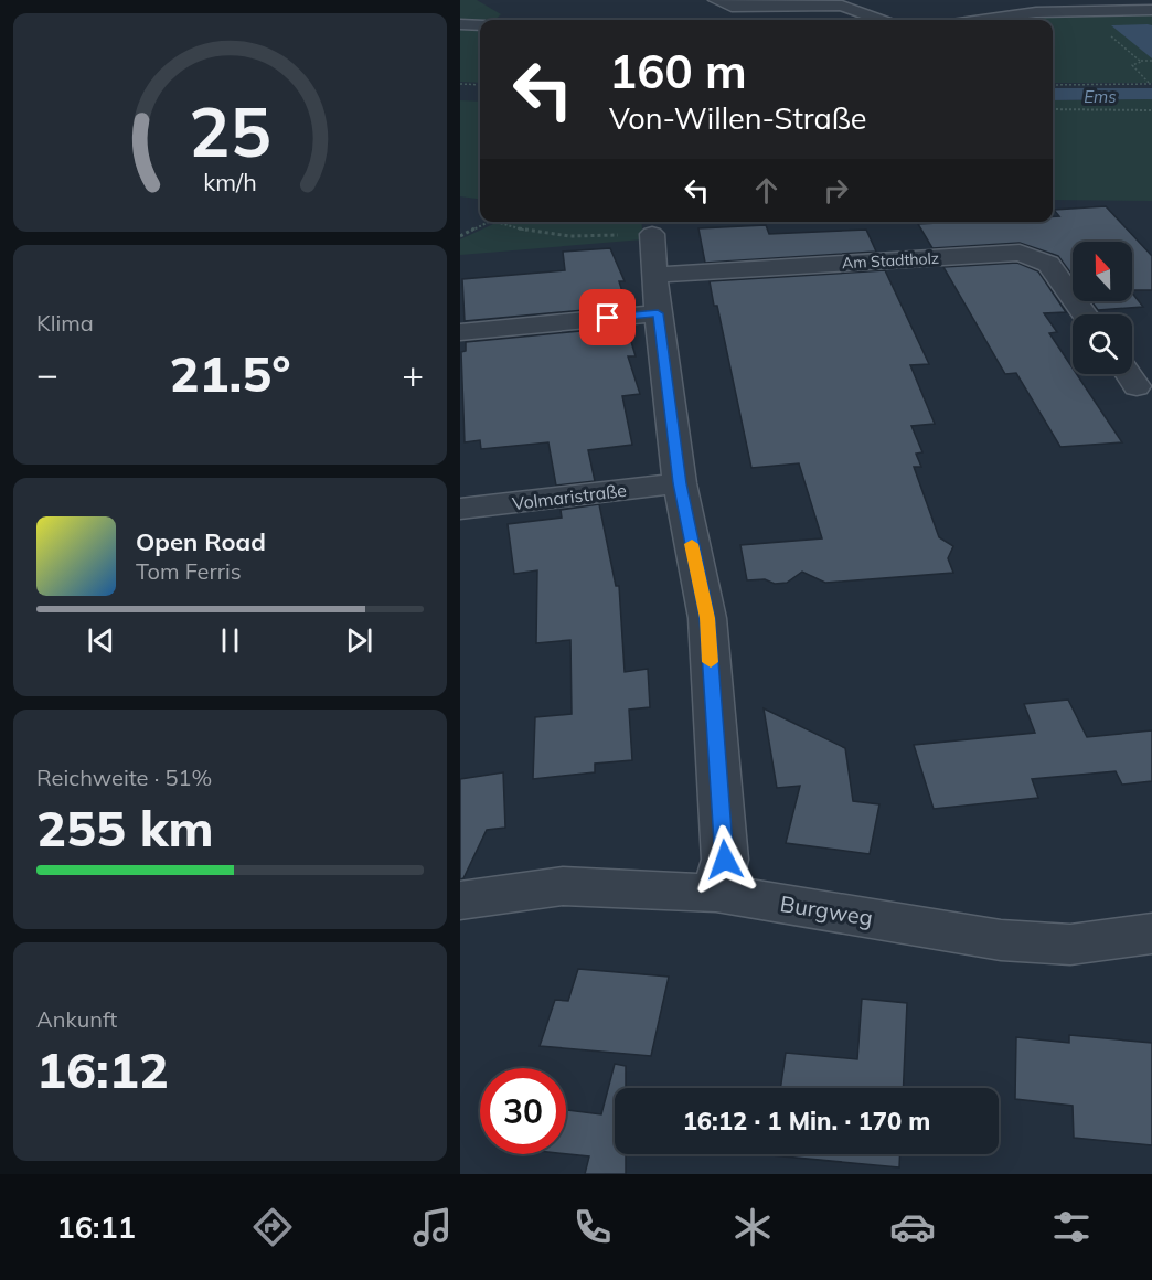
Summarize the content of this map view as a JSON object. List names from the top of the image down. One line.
{"streets":{"street":["Am Stadtholz","Volmaristraße","Burgweg"]},"water":["Ems"],"north":"top","page":{"turn":["160 m","Von-Willen-Straße"],"tile":["Klima",["Reichweite · 51%","255 km"],["Ankunft","16:12"]],"heat":["−","21.5°","+"],"song":["Open Road","Tom Ferris"],"limit":"30","trip":"16:12 · 1 Min. · 170 m","tabs":"16:11","gauge":["25","km/h"]}}
